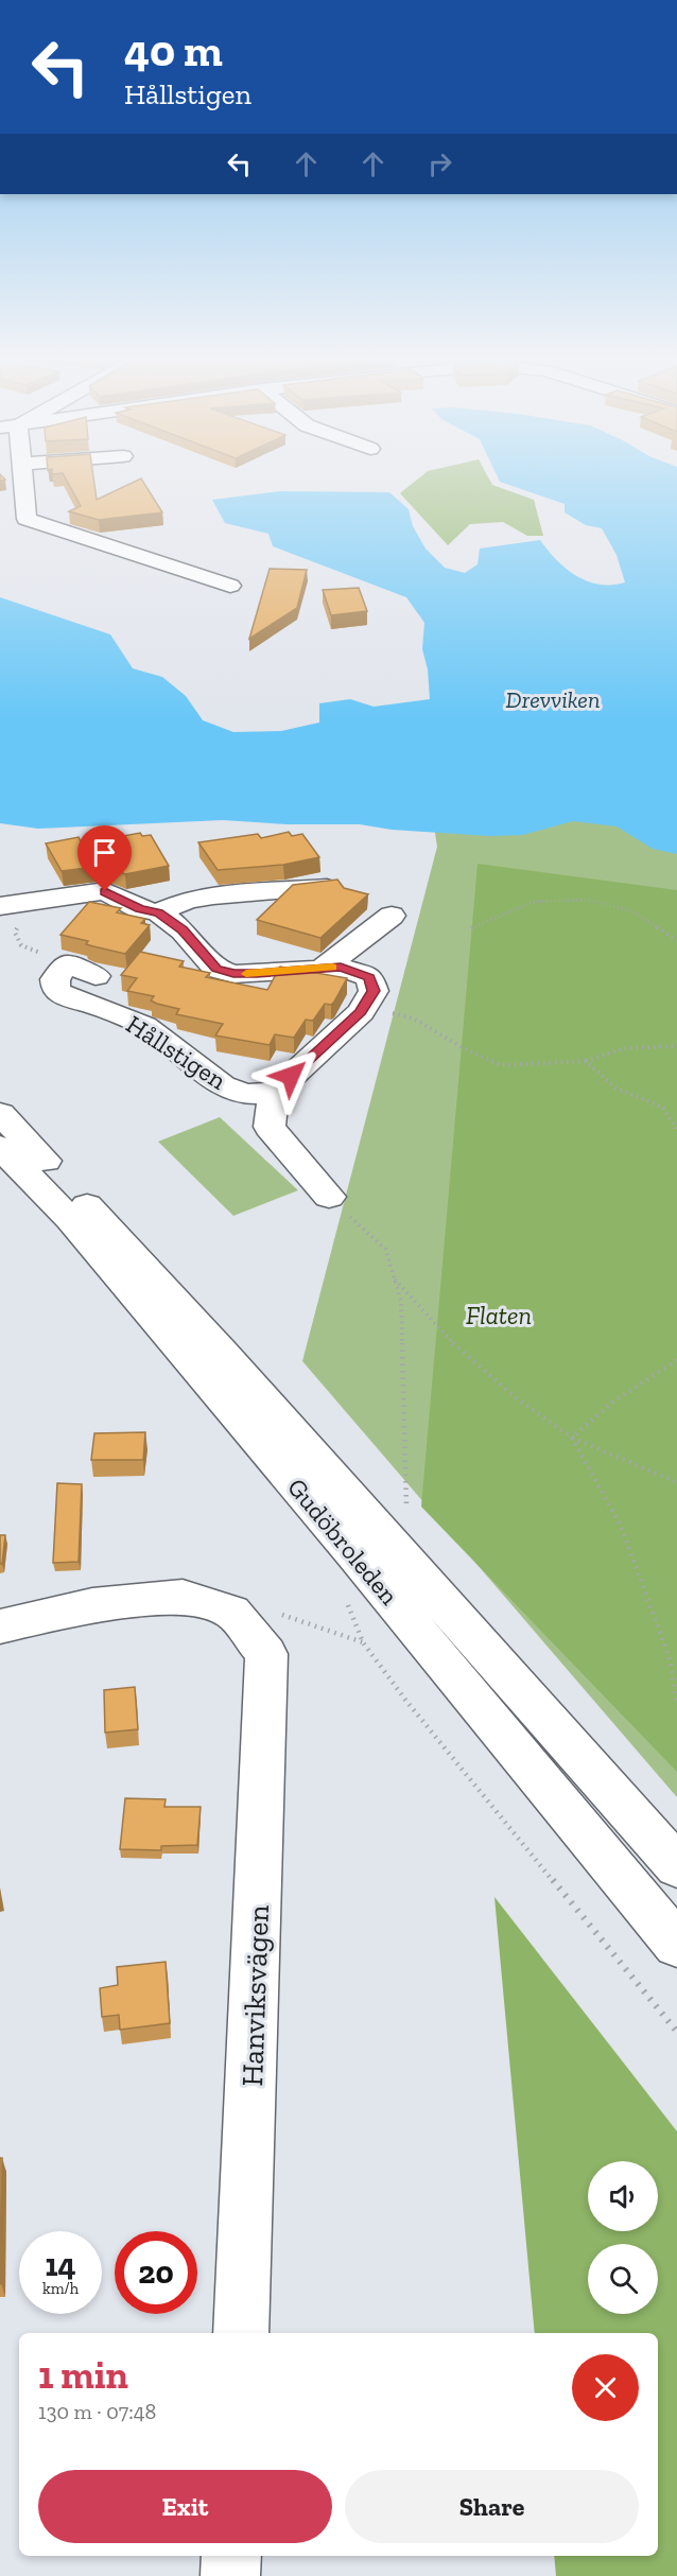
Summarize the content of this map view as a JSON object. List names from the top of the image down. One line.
{"streets":{"street":["Hållstigen","Gudöbroleden","Hanviksvägen"]},"water":["Drevviken"],"parks":["Flaten"],"page":{"turn":["40 m","Hållstigen"],"speed":"14 km/h","limit":"20","heading":["1 min","130 m · 07:48"],"buttons":["Exit","Share"]}}
